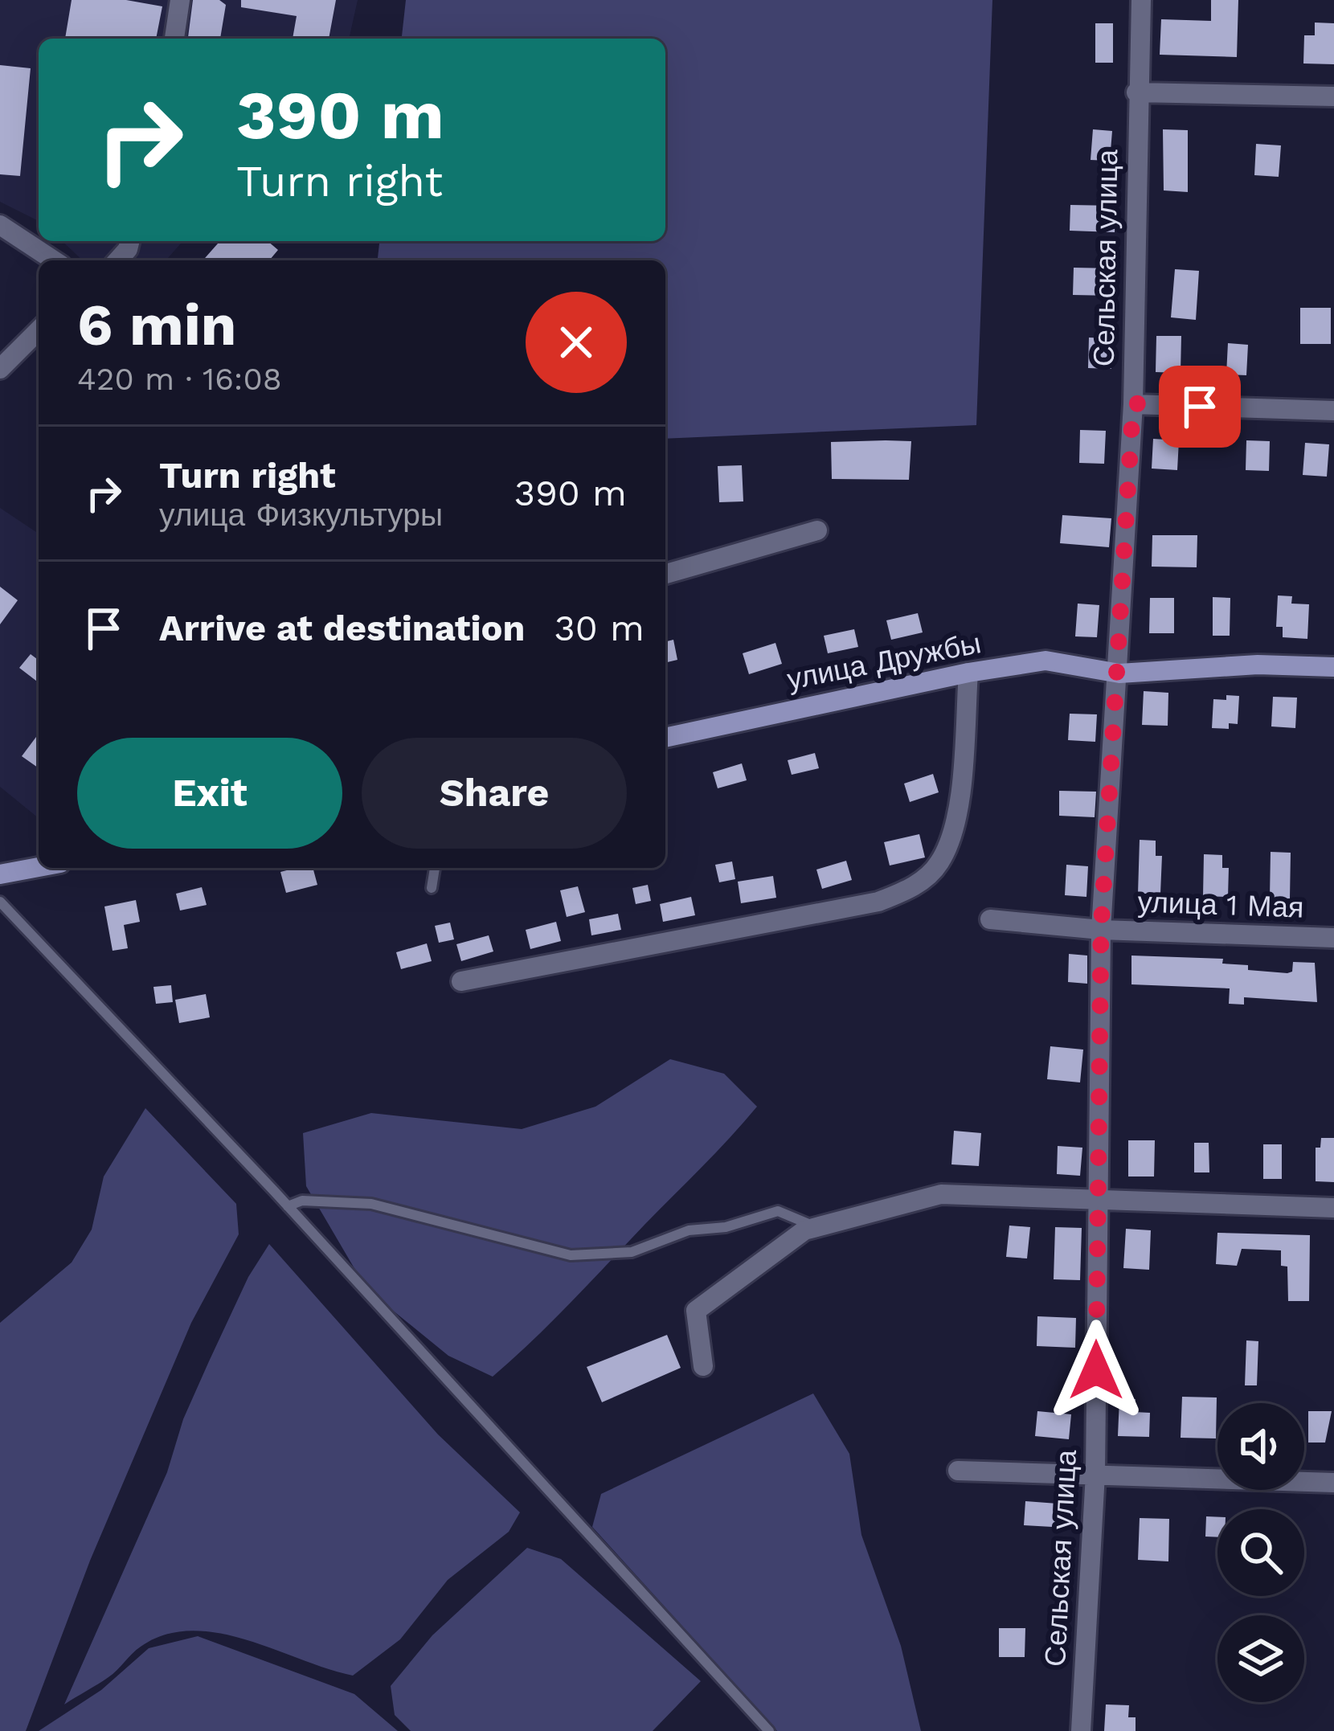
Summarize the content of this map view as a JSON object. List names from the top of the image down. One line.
{"streets":{"street":["Сельская улица","улица Дружбы","улица 1 Мая"]},"crossings":[["Сельская улица","улица Дружбы"],["Сельская улица","улица 1 Мая"]],"page":{"turn":["390 m","Turn right"],"heading":["6 min","420 m · 16:08"],"list":[{"name":"Turn right","note":"улица Физкультуры","value":"390 m"},{"name":"Arrive at destination","value":"30 m"}],"buttons":["Exit","Share"]}}
